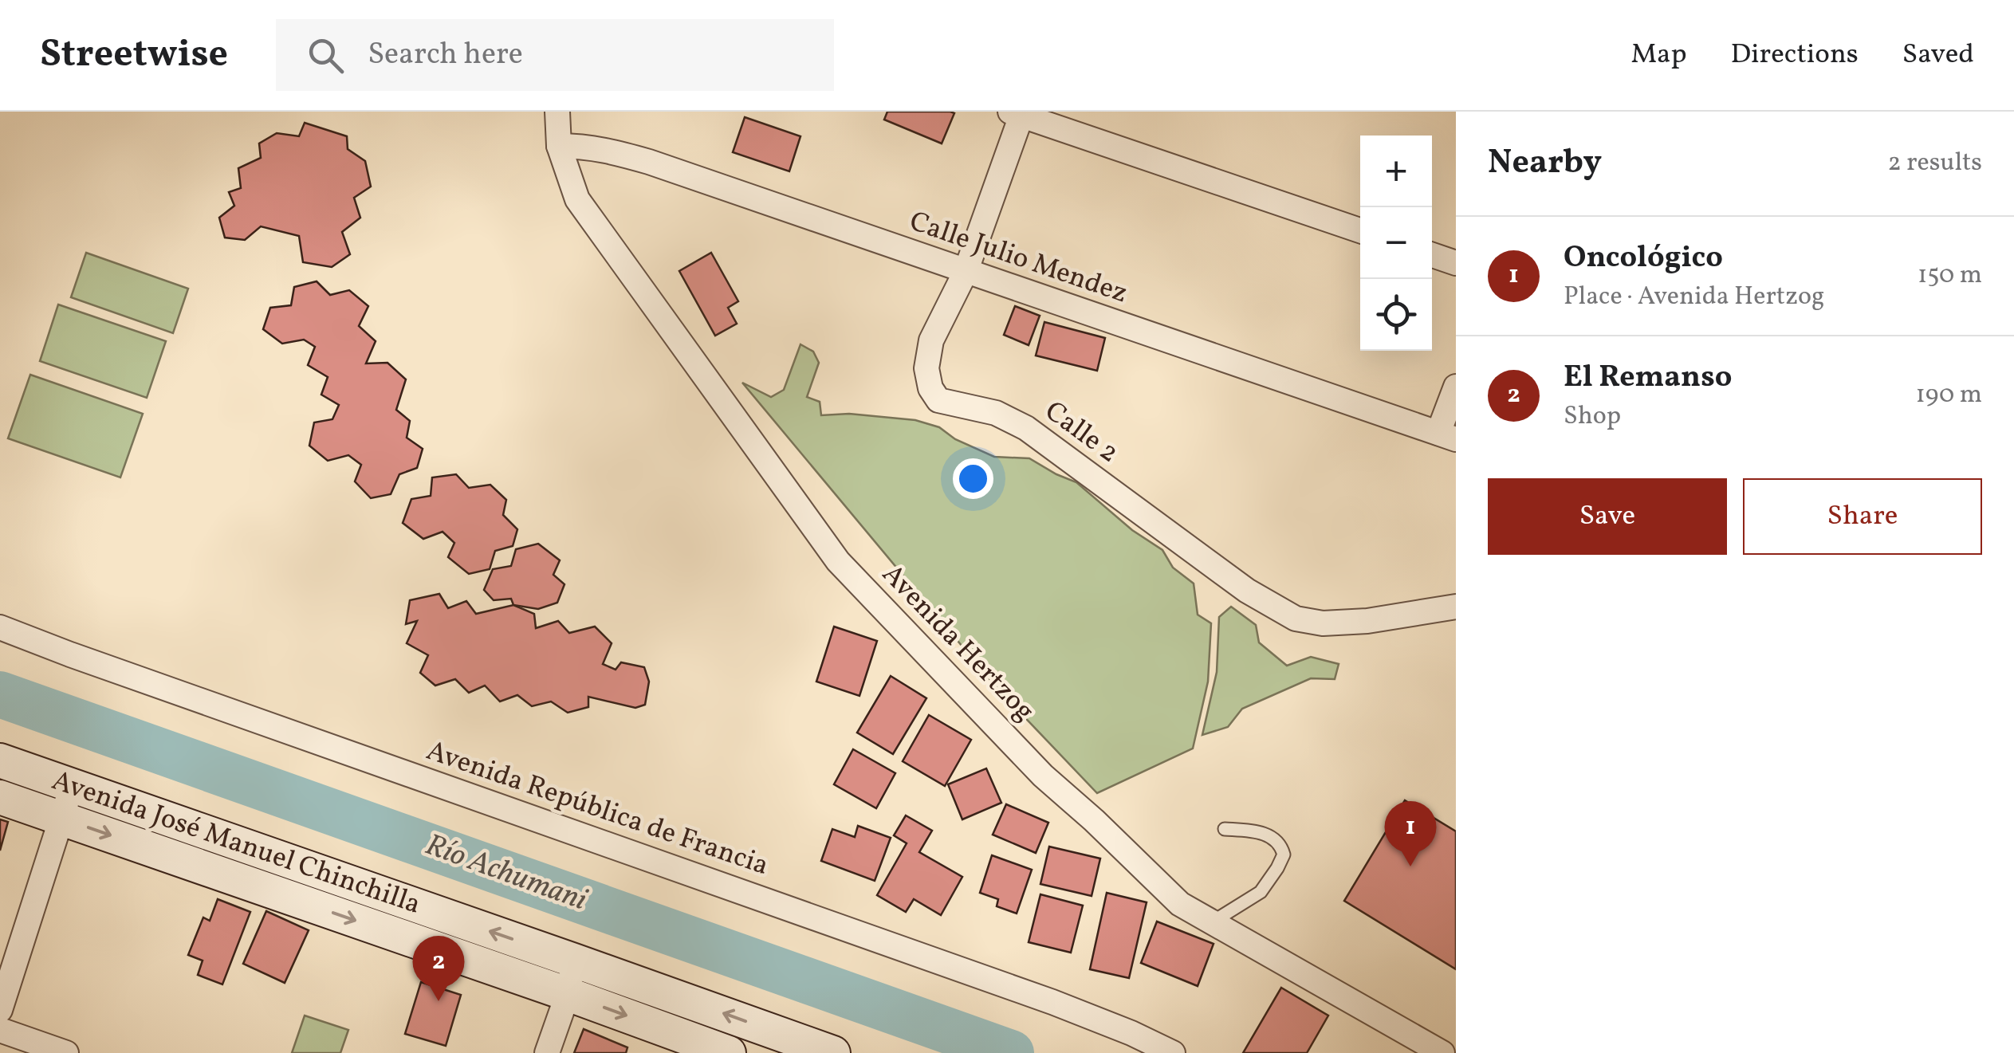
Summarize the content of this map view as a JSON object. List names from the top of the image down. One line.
{"streets":{"main road":["Avenida José Manuel Chinchilla"],"street":["Calle Julio Mendez","Calle 2","Avenida Hertzog","Avenida República de Francia"]},"crossings":[["Calle Julio Mendez","Calle 2"],["Calle Julio Mendez","Avenida Hertzog"]],"water":["Río Achumani"],"page":{"header":"Streetwise","search":"Search here","nav":["Map","Directions","Saved"],"heading":["Nearby","2 results"],"map_buttons":["+","−"],"list":[{"mark":"1","name":"Oncológico","note":"Place · Avenida Hertzog","value":"150 m"},{"mark":"2","name":"El Remanso","note":"Shop","value":"190 m"}],"buttons":["Save","Share"],"pins":["1","2"]}}
